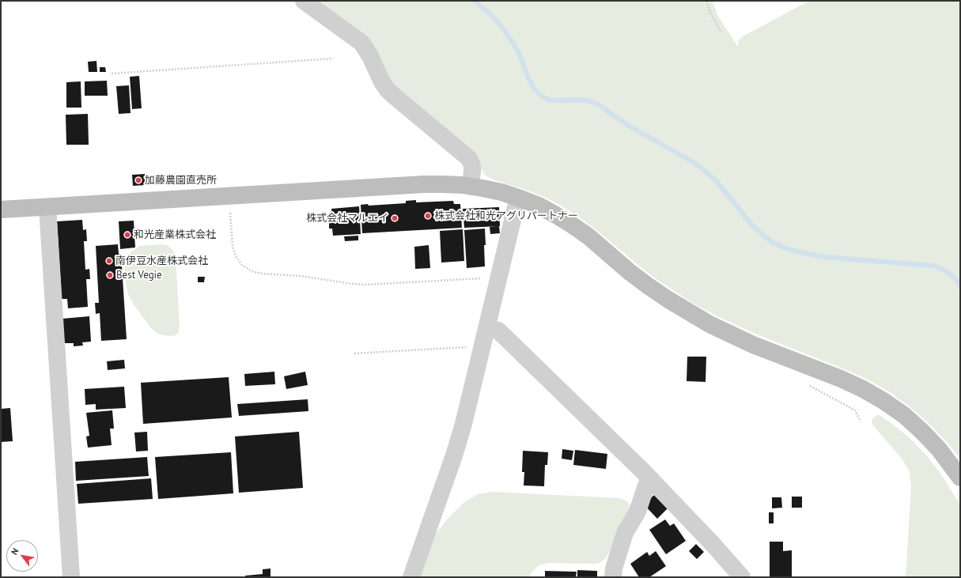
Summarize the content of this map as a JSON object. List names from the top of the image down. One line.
{"places":["加藤農園直売所","株式会社和光アグリパートナー","株式会社マルエイ","和光産業株式会社","南伊豆水産株式会社","Best Vegie"],"north":"top left"}
